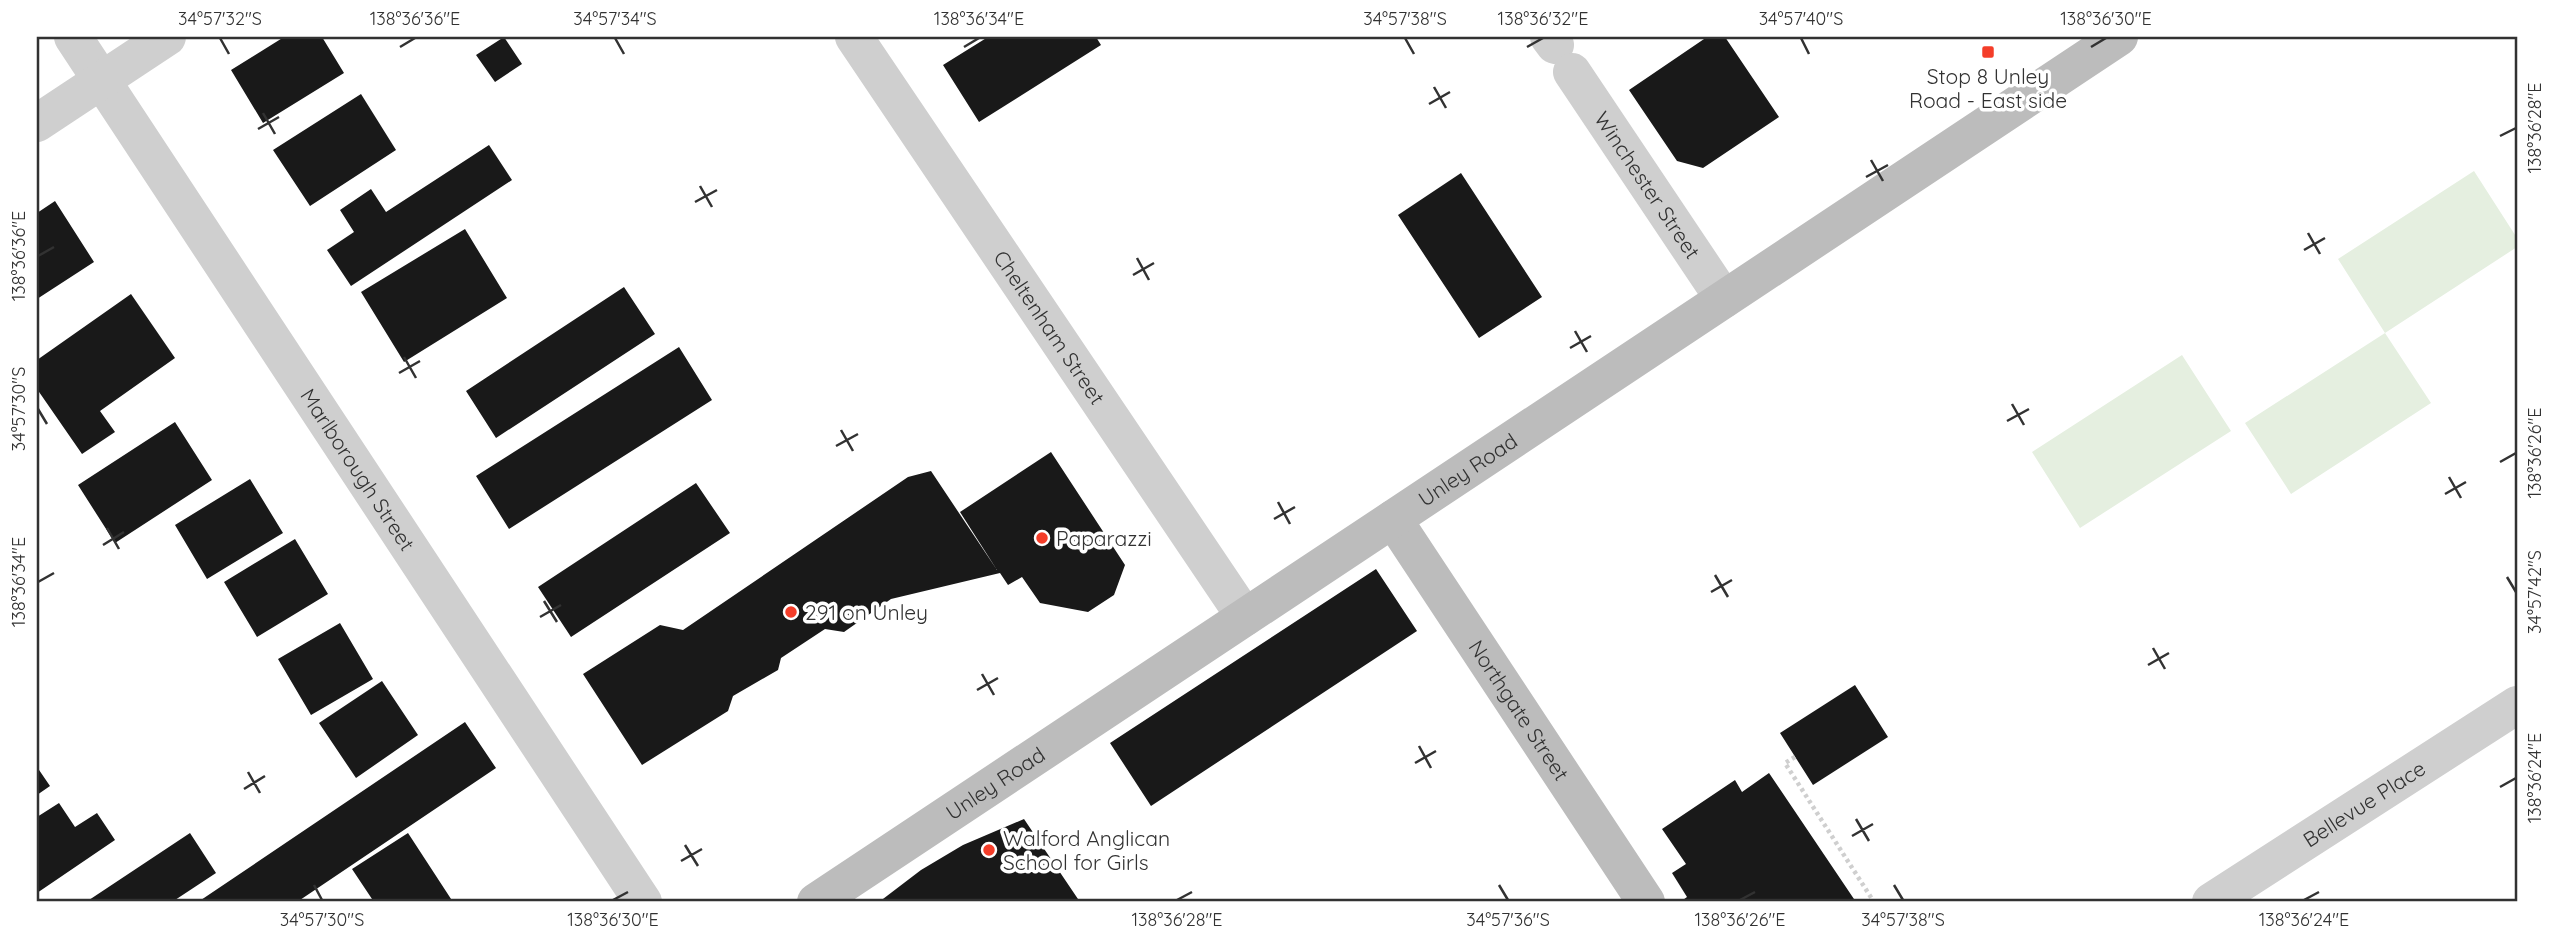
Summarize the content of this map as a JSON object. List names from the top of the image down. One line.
{"streets":{"main road":["Unley Road","Northgate Street"],"street":["Winchester Street","Cheltenham Street","Marlborough Street","Bellevue Place"]},"crossings":[["Winchester Street","Unley Road"],["Cheltenham Street","Unley Road"],["Unley Road","Northgate Street"]],"places":{"transit":["Stop 8 Unley Road - East side"],"other":["Paparazzi","291 on Unley","Walford Anglican School for Girls"]},"coordinates":["34°57'32\"S","138°36'36\"E","34°57'34\"S","138°36'34\"E","34°57'38\"S","138°36'32\"E","34°57'40\"S","138°36'30\"E","138°36'28\"E","34°57'30\"S","138°36'26\"E","34°57'42\"S","138°36'24\"E","34°57'36\"S"]}
